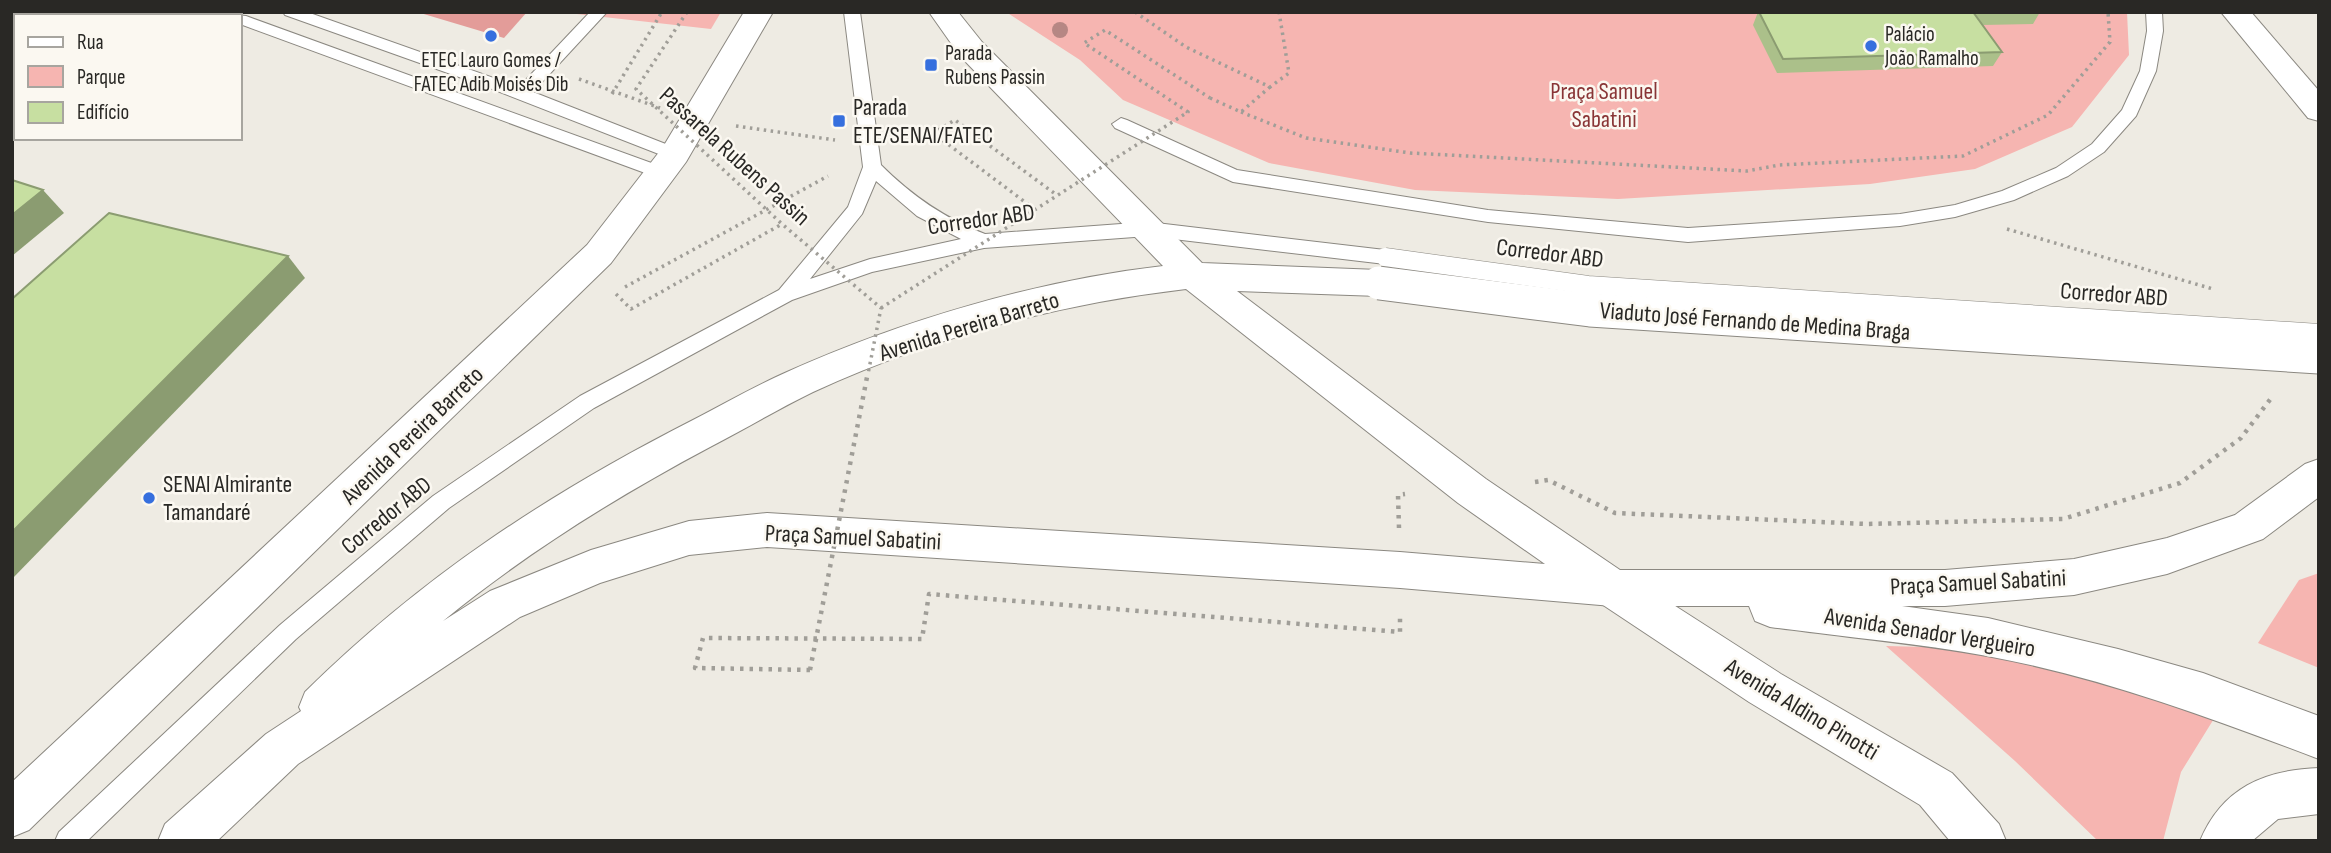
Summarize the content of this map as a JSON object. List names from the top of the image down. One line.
{"streets":{"main road":["Viaduto José Fernando de Medina Braga","Avenida Pereira Barreto","Praça Samuel Sabatini","Avenida Senador Vergueiro","Avenida Aldino Pinotti"],"lane":["Corredor ABD"],"path":["Passarela Rubens Passin"]},"crossings":[["Corredor ABD","Viaduto José Fernando de Medina Braga"],["Viaduto José Fernando de Medina Braga","Avenida Pereira Barreto"],["Avenida Pereira Barreto","Praça Samuel Sabatini"],["Praça Samuel Sabatini","Avenida Senador Vergueiro"],["Praça Samuel Sabatini","Avenida Aldino Pinotti"],["Avenida Senador Vergueiro","Avenida Aldino Pinotti"]],"parks":["Praça Samuel Sabatini"],"places":{"other":["ETEC Lauro Gomes / FATEC Adib Moisés Dib","Palácio João Ramalho","SENAI Almirante Tamandaré"],"transit":["Parada Rubens Passin","Parada ETE/SENAI/FATEC"]},"legend":["Rua","Parque","Edifício"]}
